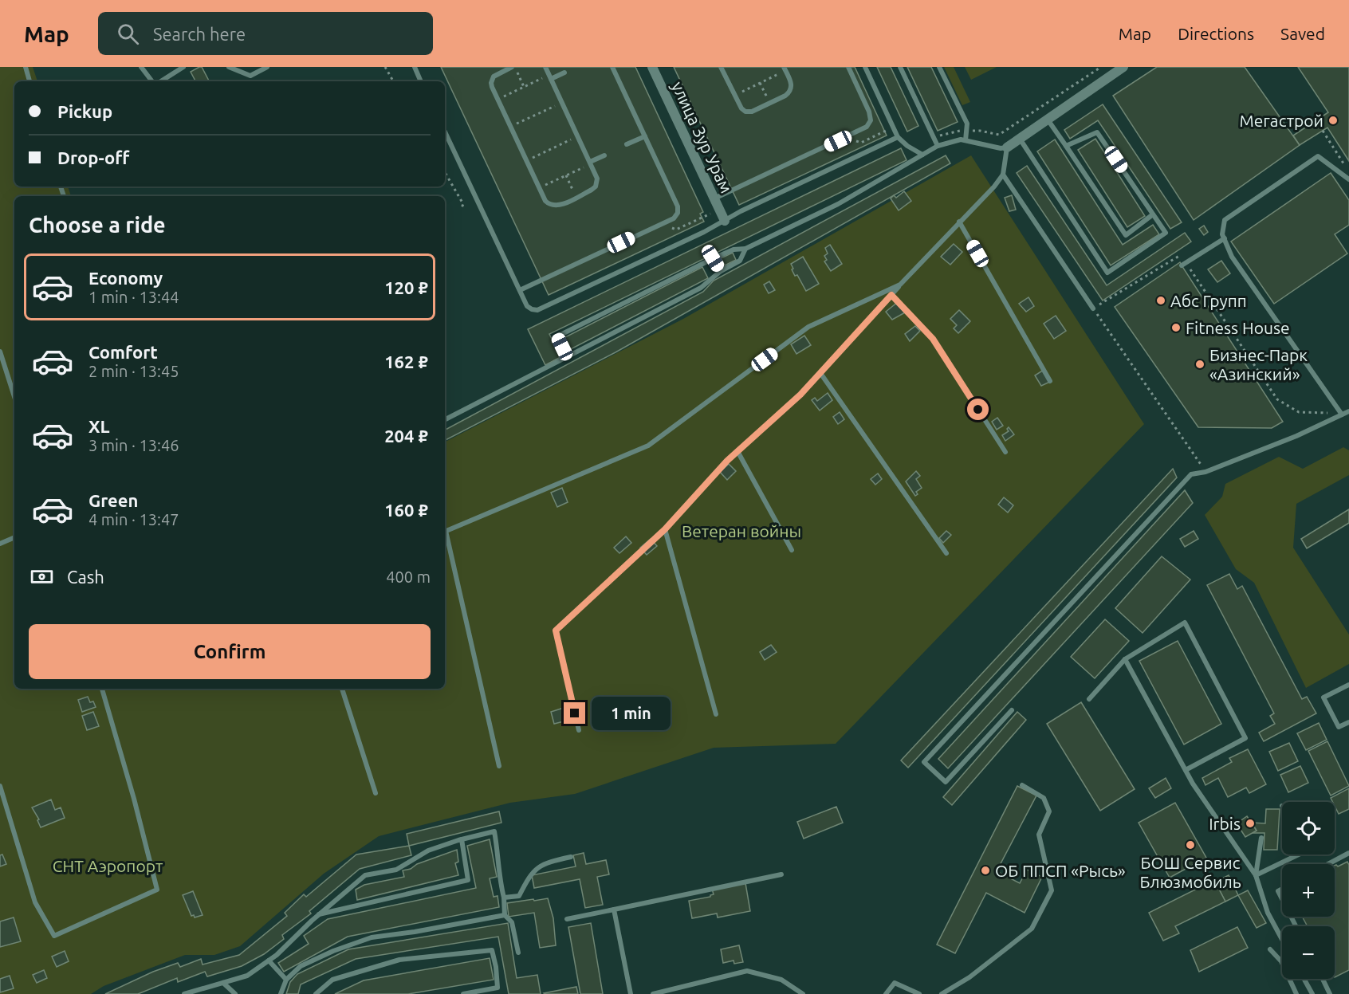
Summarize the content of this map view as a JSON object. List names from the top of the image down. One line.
{"streets":{"street":["улица Зур Урам"]},"parks":["Ветеран войны","СНТ Аэропорт"],"places":["Мегастрой","Абс Групп","Fitness House","Бизнес-Парк «Азинский»","Irbis","БОШ Сервис Блюзмобиль","ОБ ППСП «Рысь»"],"page":{"header":"Map","search":"Search here","nav":["Map","Directions","Saved"],"banner":["Pickup","Drop-off"],"heading":"Choose a ride","list":[{"name":"Economy","note":"1 min · 13:44","value":"120 ₽"},{"name":"Comfort","note":"2 min · 13:45","value":"162 ₽"},{"name":"XL","note":"3 min · 13:46","value":"204 ₽"},{"name":"Green","note":"4 min · 13:47","value":"160 ₽"}],"pay":["Cash","400 m"],"buttons":"Confirm","bubble":"1 min","map_buttons":["+","−"]}}
